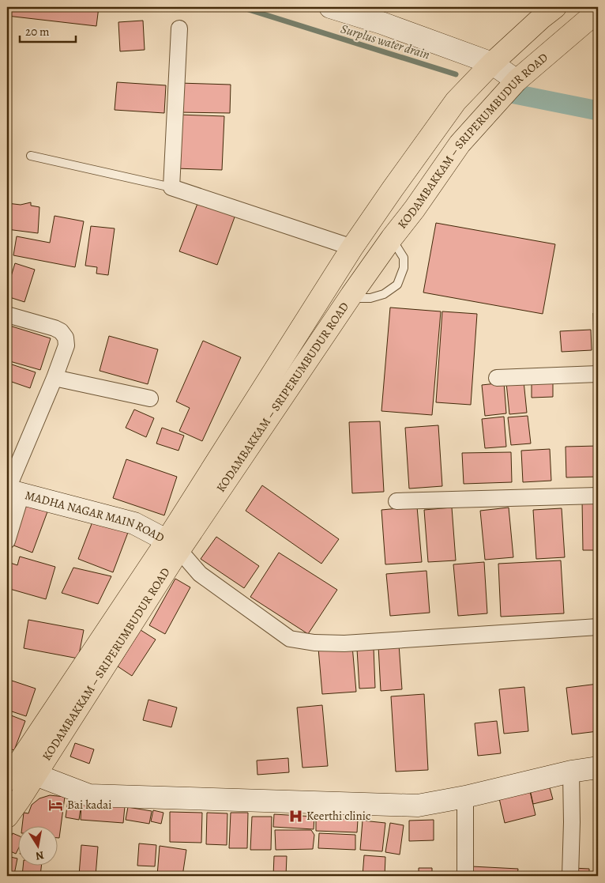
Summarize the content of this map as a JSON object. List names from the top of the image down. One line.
{"streets":{"main road":["KODAMBAKKAM – SRIPERUMBUDUR ROAD"],"street":["MADHA NAGAR MAIN ROAD"]},"crossings":[["KODAMBAKKAM – SRIPERUMBUDUR ROAD","MADHA NAGAR MAIN ROAD"]],"water":["Surplus water drain"],"places":{"hotel":["Bai kadai"],"hospital":["Keerthi clinic"]},"scale_bar":"20 m","north":"bottom"}
